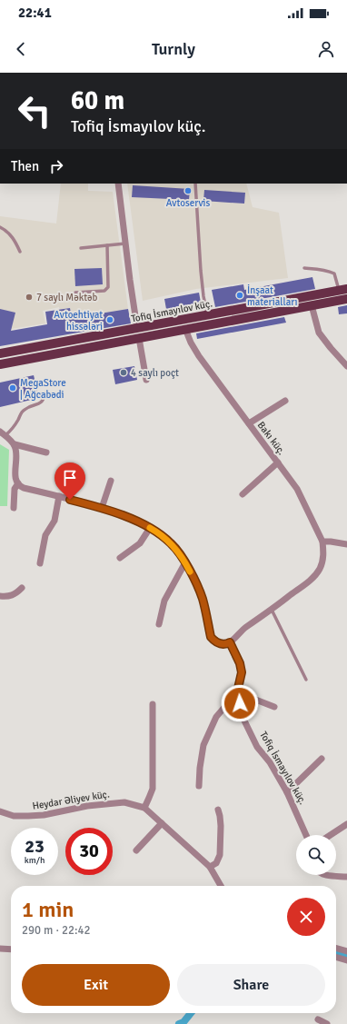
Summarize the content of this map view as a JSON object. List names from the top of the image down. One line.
{"streets":{"main road":["Tofiq İsmayılov küç."],"street":["Bakı küç.","Heydar Əliyev küç."]},"places":["Avtoservis","İnşaat materialları","7 saylı Məktəb","Avtoehtiyat hissələri","4 saylı poçt","MegaStore | Ağcabədi"],"page":{"status":"22:41","header":"Turnly","turn":["60 m","Tofiq İsmayılov küç."],"then":"Then","speed":"23 km/h","limit":"30","heading":["1 min","290 m · 22:42"],"buttons":["Exit","Share"]}}
